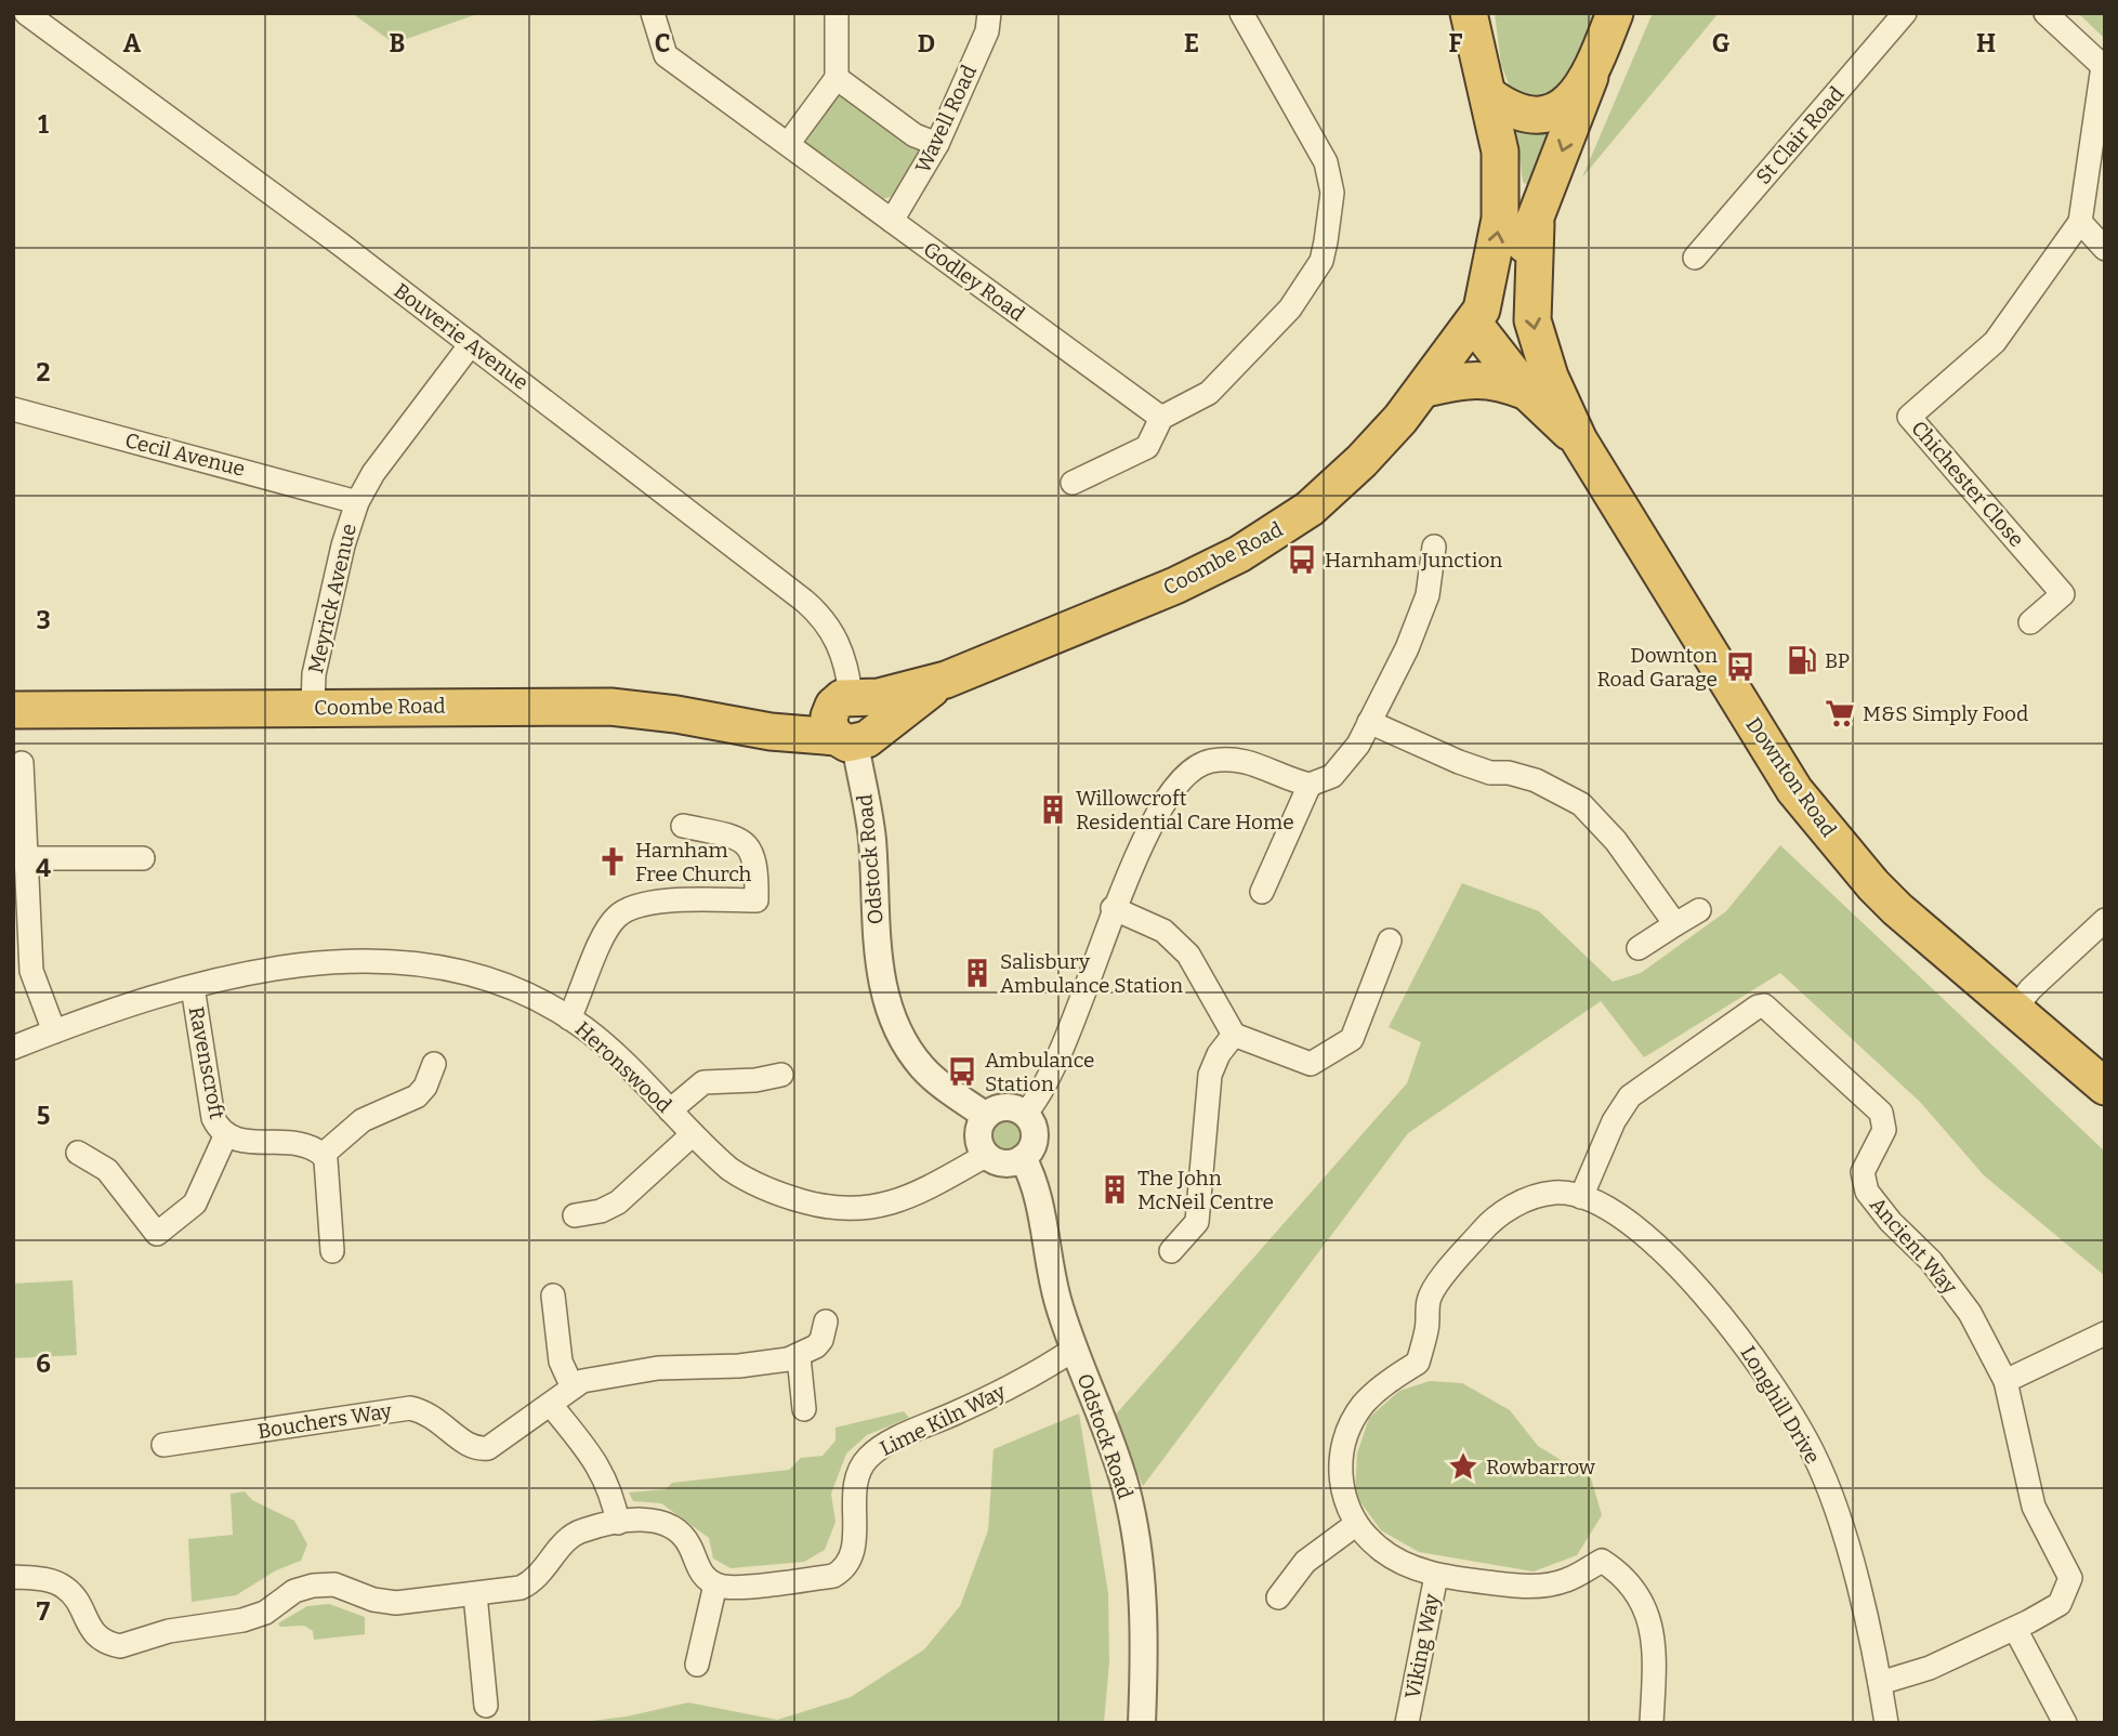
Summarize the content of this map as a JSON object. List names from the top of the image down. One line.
{"streets":{"highway":["Coombe Road","Downton Road"],"street":["Wavell Road","St Clair Road","Godley Road","Bouverie Avenue","Cecil Avenue","Chichester Close","Meyrick Avenue","Odstock Road","Ravenscroft","Heronswood","Ancient Way","Longhill Drive","Lime Kiln Way","Bouchers Way","Viking Way"]},"crossings":[["Wavell Road","Godley Road"],["Bouverie Avenue","Coombe Road"],["Bouverie Avenue","Meyrick Avenue"],["Bouverie Avenue","Odstock Road"],["Cecil Avenue","Meyrick Avenue"],["Coombe Road","Meyrick Avenue"],["Coombe Road","Downton Road"],["Coombe Road","Odstock Road"],["Odstock Road","Heronswood"],["Odstock Road","Lime Kiln Way"],["Ravenscroft","Heronswood"],["Ancient Way","Longhill Drive"],["Ancient Way","Viking Way"],["Longhill Drive","Viking Way"]],"places":{"bus stop":["Harnham Junction","Downton Road Garage","Ambulance Station"],"fuel station":["BP"],"supermarket":["M&S Simply Food"],"building":["Willowcroft Residential Care Home","Salisbury Ambulance Station","The John McNeil Centre"],"church":["Harnham Free Church"],"place":["Rowbarrow"]},"grid":{"columns":["A","B","C","D","E","F","G","H"],"rows":["1","2","3","4","5","6","7"]}}
